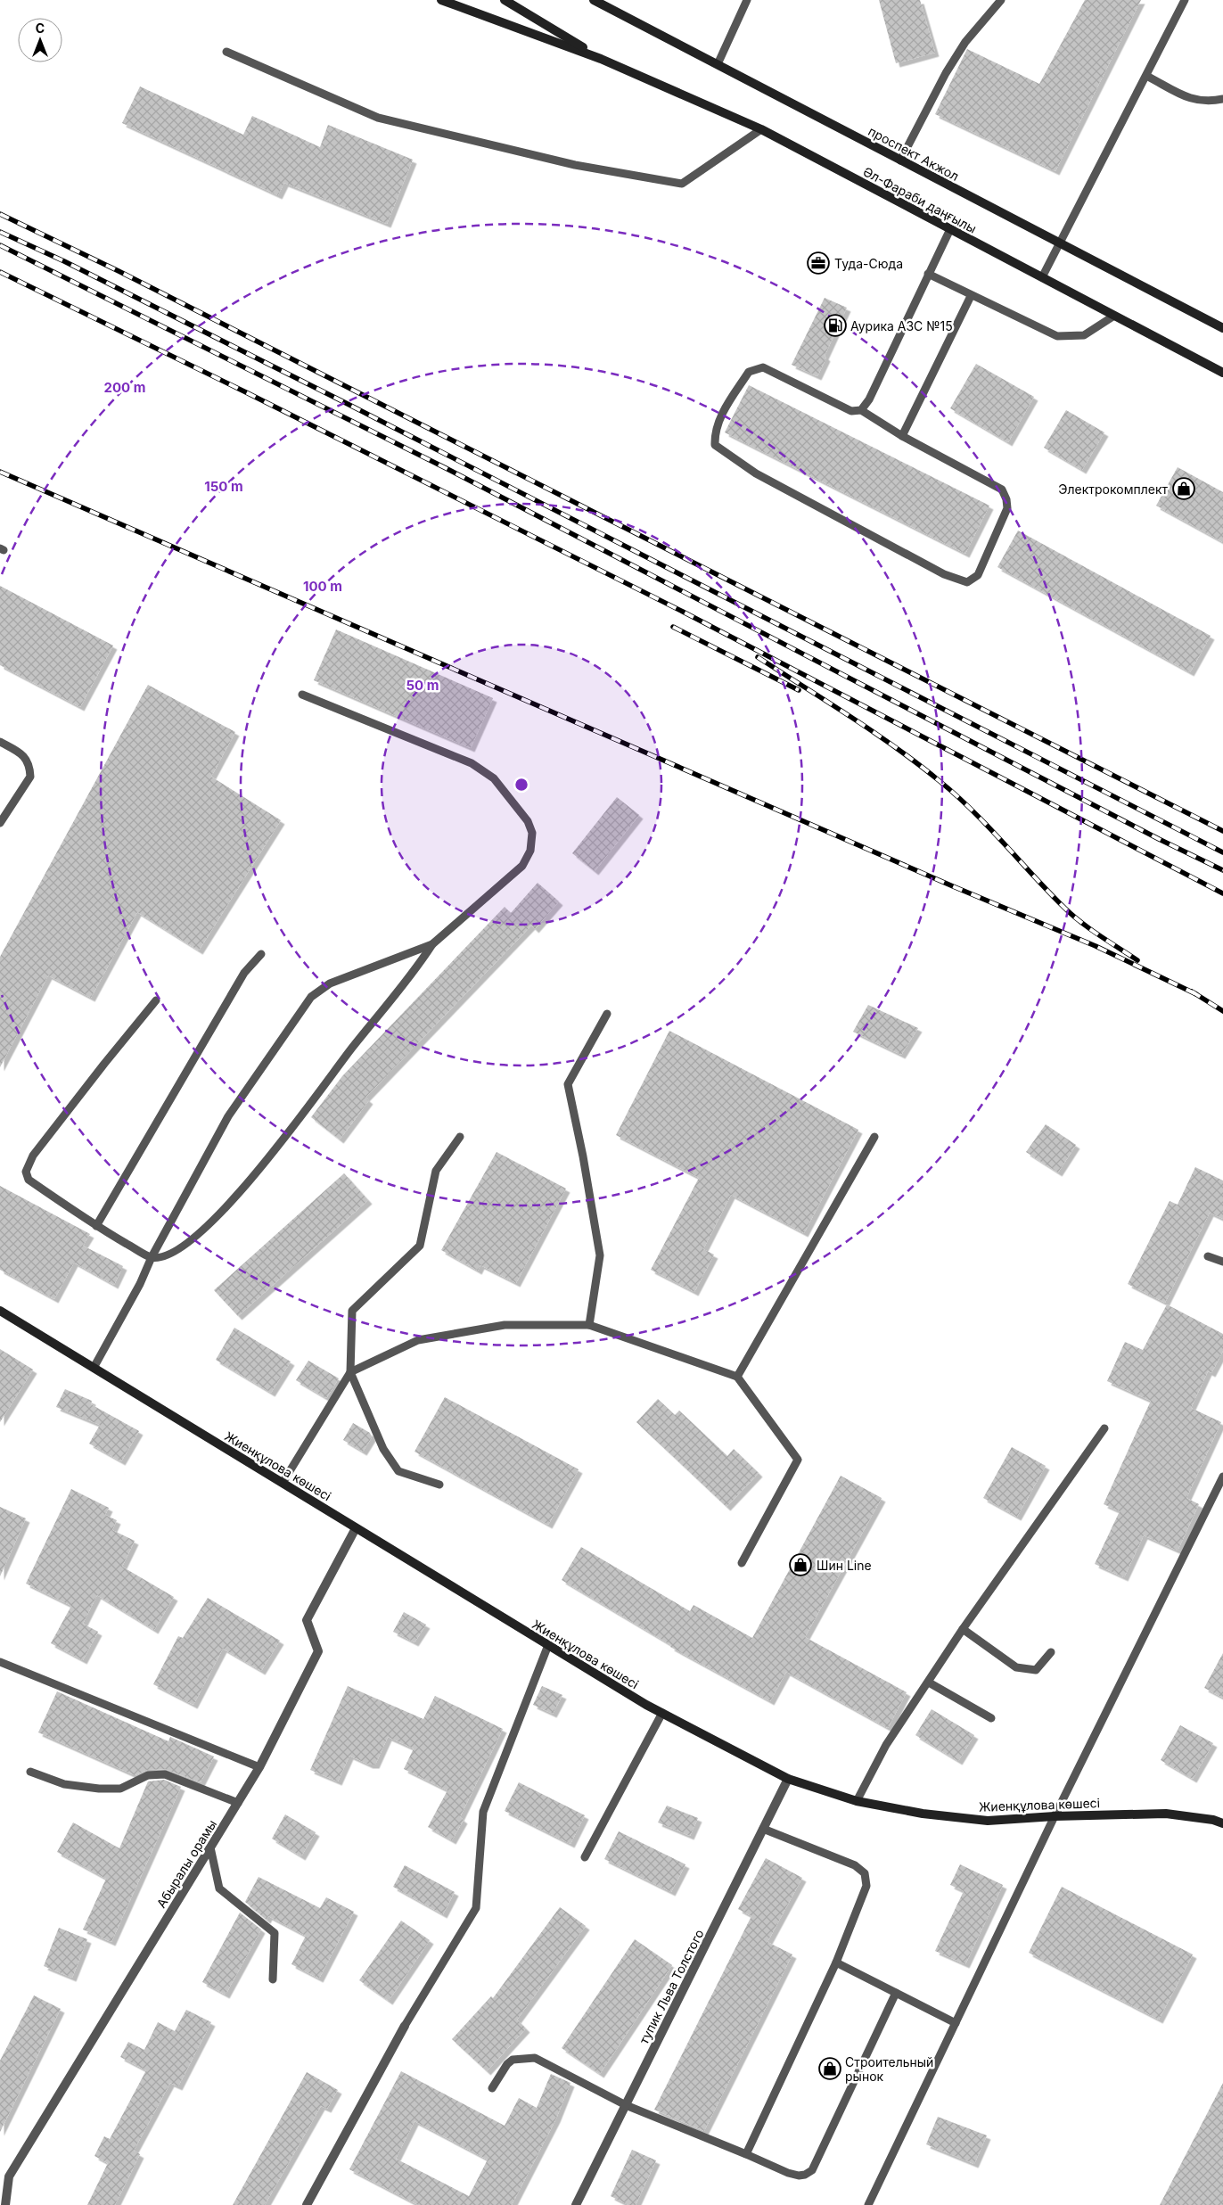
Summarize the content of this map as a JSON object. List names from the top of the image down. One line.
{"streets":{"main road":["проспект Акжол","Әл-Фараби даңғылы","Жиенқұлова көшесі"],"street":["Абыралы орамы","тупик Льва Толстого"]},"crossings":[["Жиенқұлова көшесі","Абыралы орамы"],["Жиенқұлова көшесі","тупик Льва Толстого"]],"places":{"office":["Туда-Сюда"],"fuel station":["Аурика АЗС №15"],"shop":["Электрокомплект","Шин Line","Строительный рынок"]},"north":"top","rings":["200 m","150 m","100 m","50 m"]}
